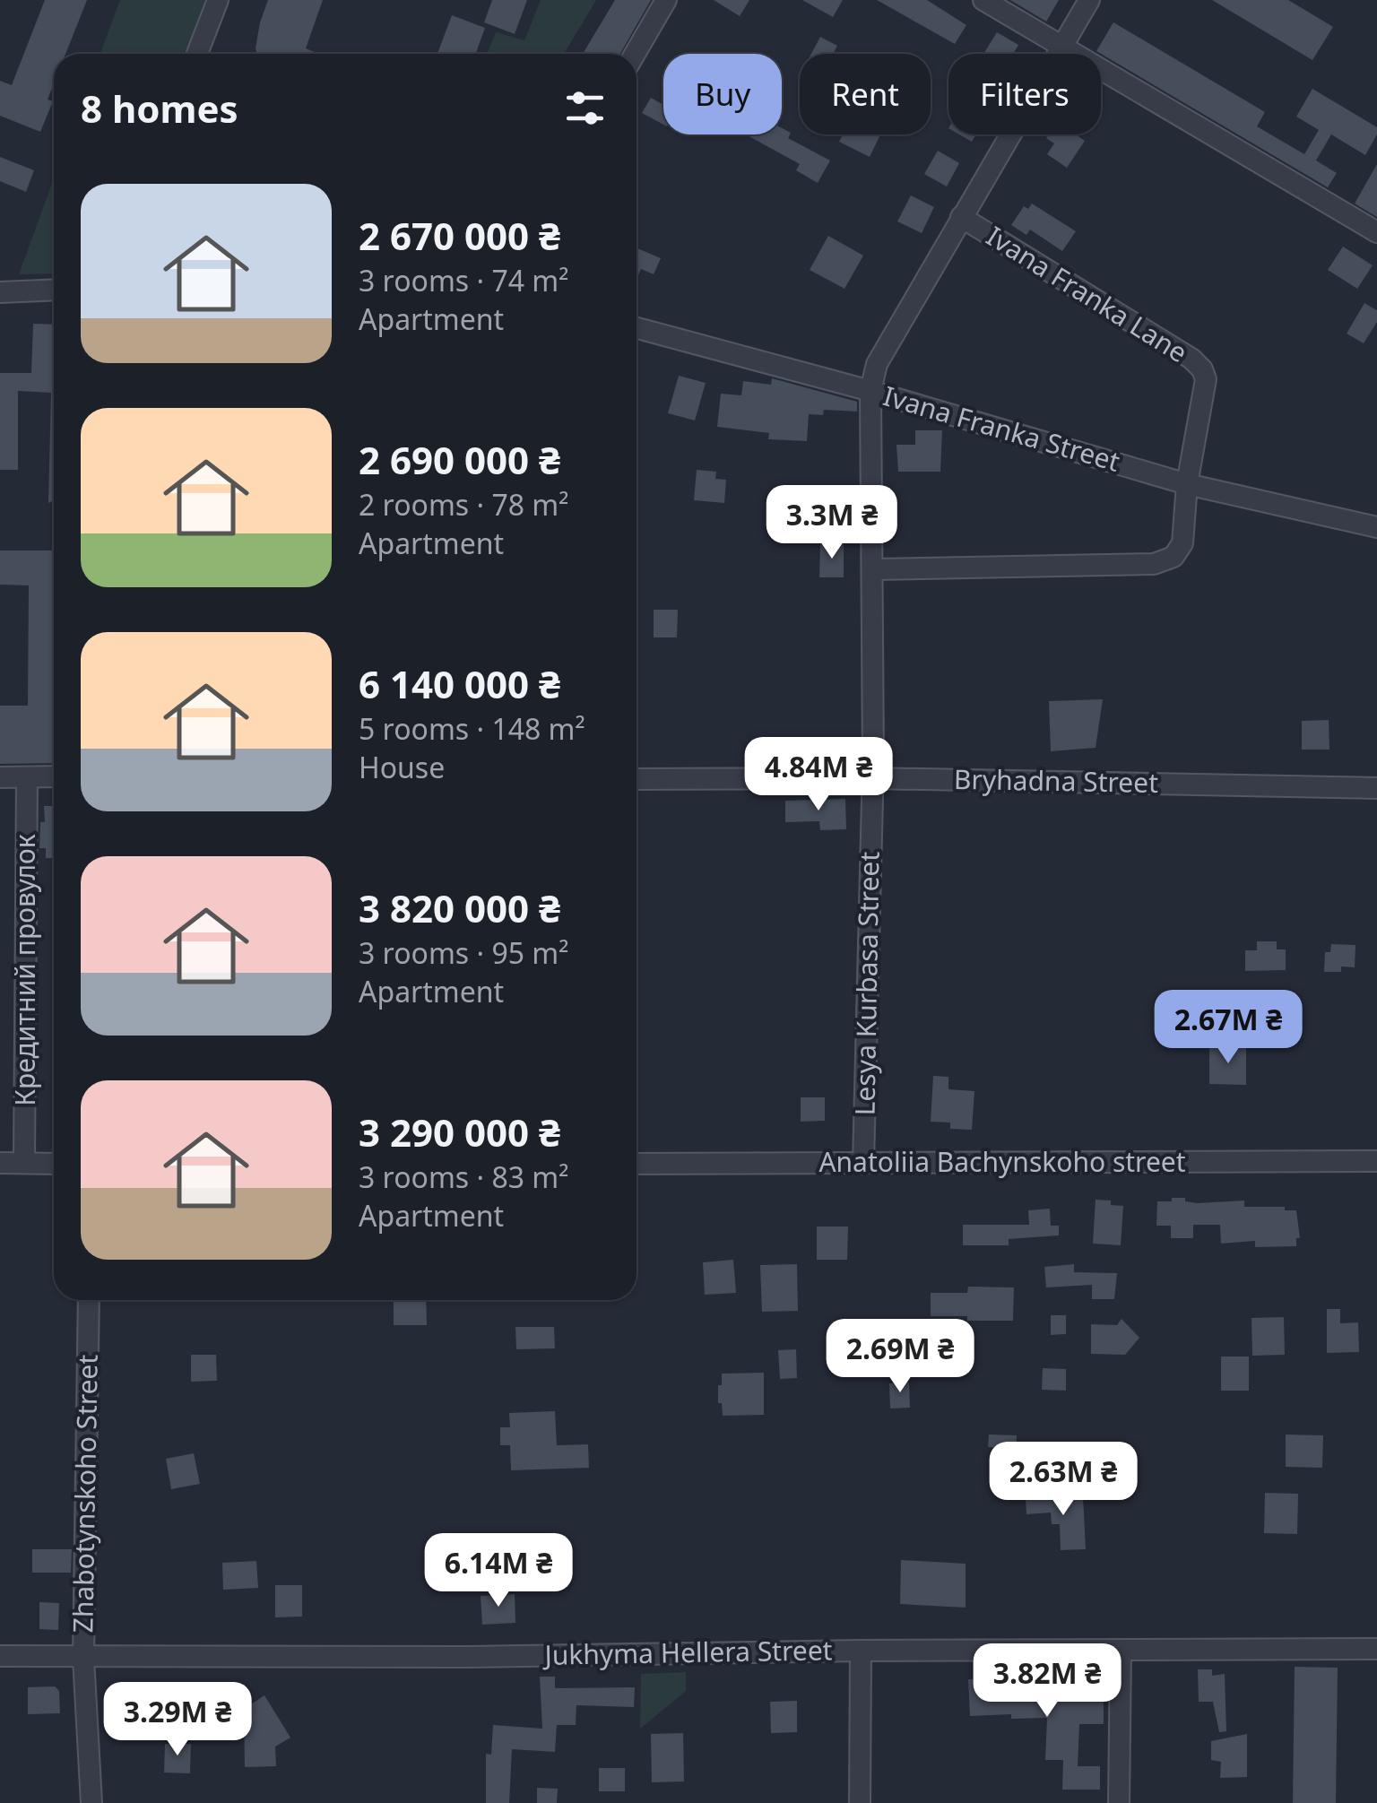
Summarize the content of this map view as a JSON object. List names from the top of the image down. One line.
{"streets":{"street":["Ivana Franka Lane","Ivana Franka Street","Bryhadna Street","Кредитний провулок","Lesya Kurbasa Street","Anatoliia Bachynskoho street","Zhabotynskoho Street","Jukhyma Hellera Street"]},"crossings":[["Ivana Franka Lane","Ivana Franka Street"],["Ivana Franka Lane","Lesya Kurbasa Street"],["Ivana Franka Street","Lesya Kurbasa Street"],["Bryhadna Street","Lesya Kurbasa Street"],["Lesya Kurbasa Street","Anatoliia Bachynskoho street"],["Zhabotynskoho Street","Jukhyma Hellera Street"]],"page":{"chip":["Buy","Rent","Filters"],"heading":"8 homes","list":[{"name":"2 670 000 ₴","note":"3 rooms · 74 m² · Apartment"},{"name":"2 690 000 ₴","note":"2 rooms · 78 m² · Apartment"},{"name":"6 140 000 ₴","note":"5 rooms · 148 m² · House"},{"name":"3 820 000 ₴","note":"3 rooms · 95 m² · Apartment"},{"name":"3 290 000 ₴","note":"3 rooms · 83 m² · Apartment"}],"price":["3.3M ₴","4.84M ₴","2.67M ₴","2.69M ₴","2.63M ₴","6.14M ₴","3.82M ₴","3.29M ₴"]}}
